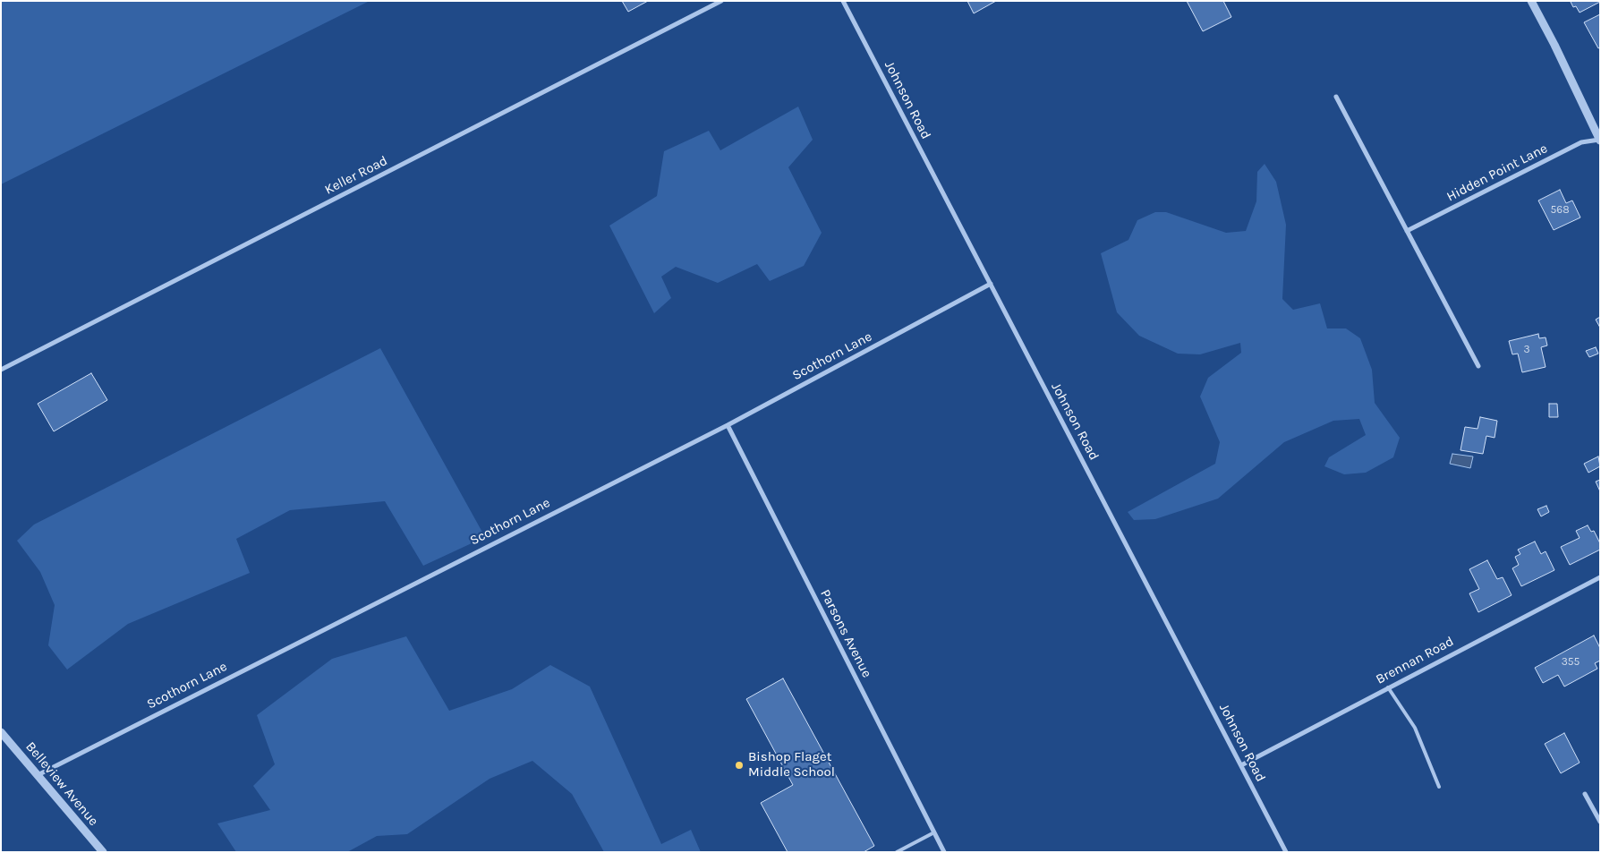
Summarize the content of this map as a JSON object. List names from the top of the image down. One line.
{"streets":{"street":["Johnson Road","Hidden Point Lane","Keller Road","Scothorn Lane","Parsons Avenue","Brennan Road","Belleview Avenue"]},"crossings":[["Johnson Road","Scothorn Lane"],["Johnson Road","Brennan Road"],["Scothorn Lane","Parsons Avenue"],["Scothorn Lane","Belleview Avenue"]],"places":["Bishop Flaget Middle School"],"house_numbers":["568","3","355"]}
